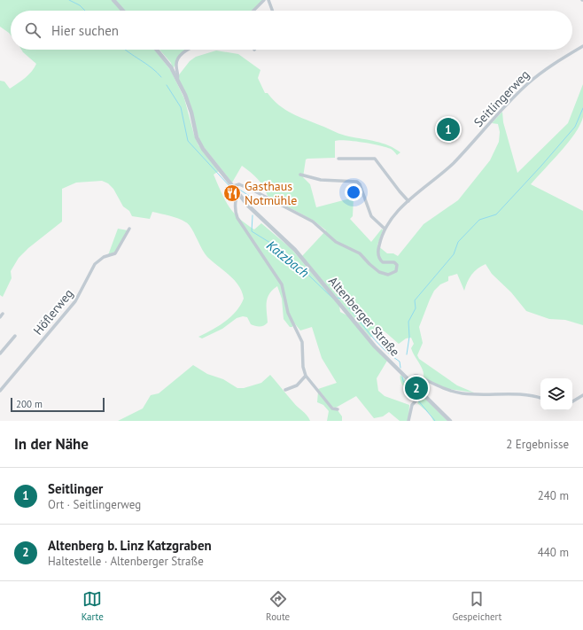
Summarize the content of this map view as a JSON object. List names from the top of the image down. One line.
{"streets":{"street":["Seitlingerweg","Höflerweg","Altenberger Straße"]},"crossings":[["Seitlingerweg","Altenberger Straße"]],"water":["Katzbach"],"places":{"restaurant":["Gasthaus Notmühle"]},"scale_bar":"200 m","page":{"search":"Hier suchen","pins":["1","2"],"scale":"200 m","heading":["In der Nähe","2 Ergebnisse"],"list":[{"mark":"1","name":"Seitlinger","note":"Ort · Seitlingerweg","value":"240 m"},{"mark":"2","name":"Altenberg b. Linz Katzgraben","note":"Haltestelle · Altenberger Straße","value":"440 m"}],"nav":["Karte","Route","Gespeichert"]}}
